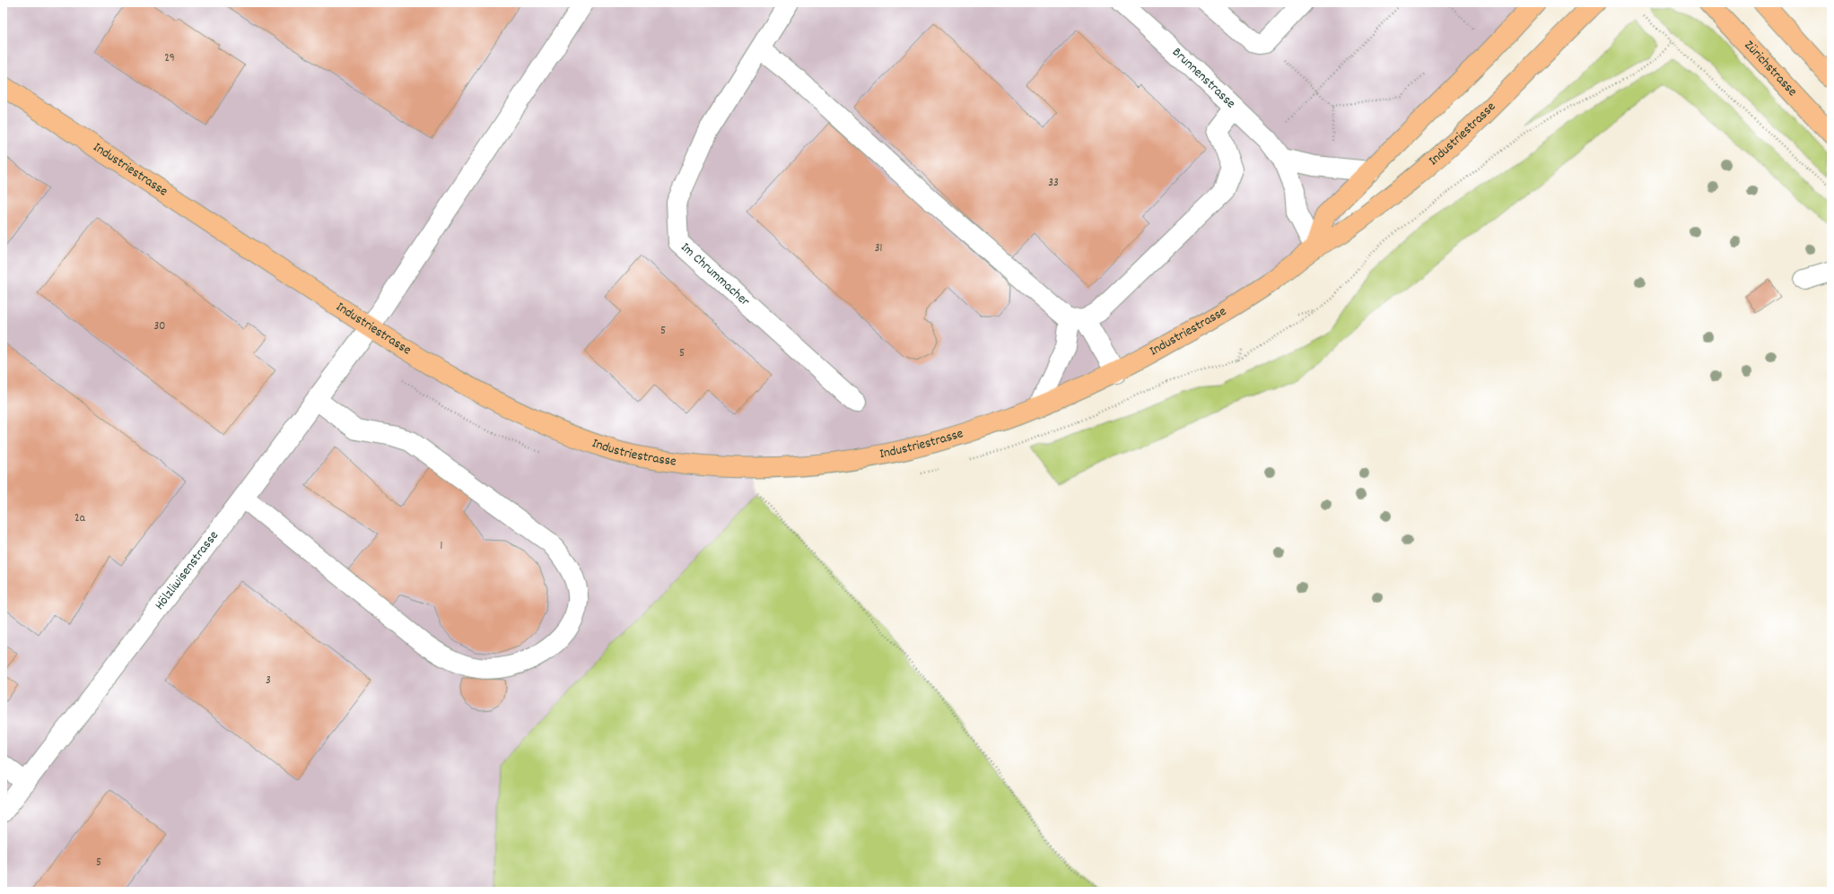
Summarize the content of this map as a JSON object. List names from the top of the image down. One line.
{"streets":{"main road":["Zürichstrasse","Industriestrasse"],"street":["Brunnenstrasse","Im Chrummacher","Hölzliwisenstrasse"]},"crossings":[["Brunnenstrasse","Industriestrasse"],["Industriestrasse","Hölzliwisenstrasse"]],"house_numbers":["29","33","31","30","5","5","2a","1","3","5"]}
